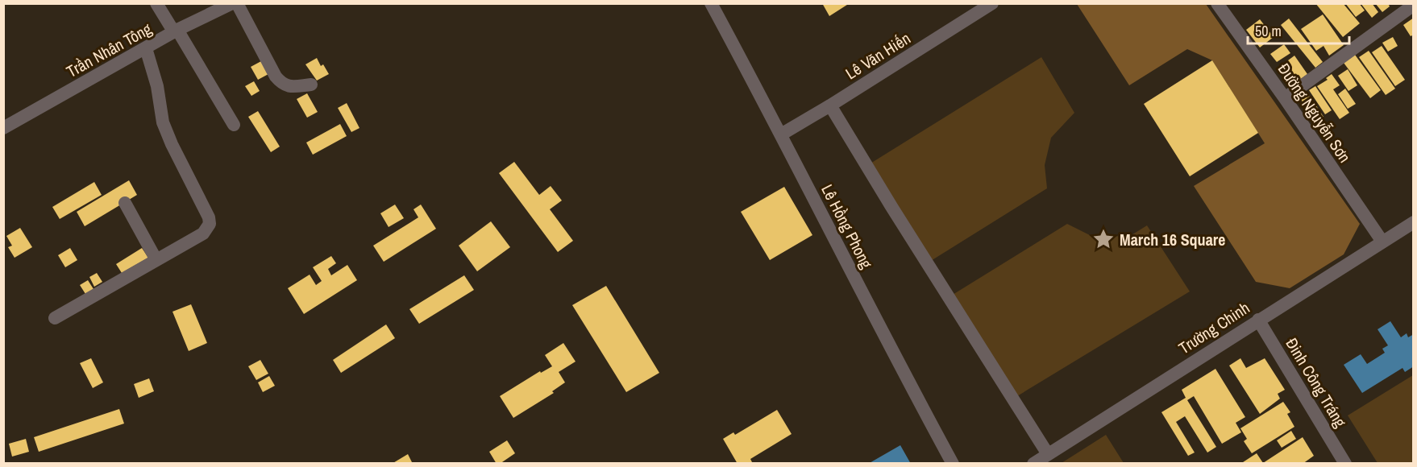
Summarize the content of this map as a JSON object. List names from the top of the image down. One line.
{"streets":{"street":["Trần Nhân Tông","Lê Văn Hiến","Đường Nguyễn Sơn","Lê Hồng Phong","Trường Chinh","Đinh Công Tráng"]},"crossings":[["Lê Văn Hiến","Lê Hồng Phong"],["Đường Nguyễn Sơn","Trường Chinh"],["Trường Chinh","Đinh Công Tráng"]],"places":{"place":["March 16 Square"]},"scale_bar":"50 m"}
